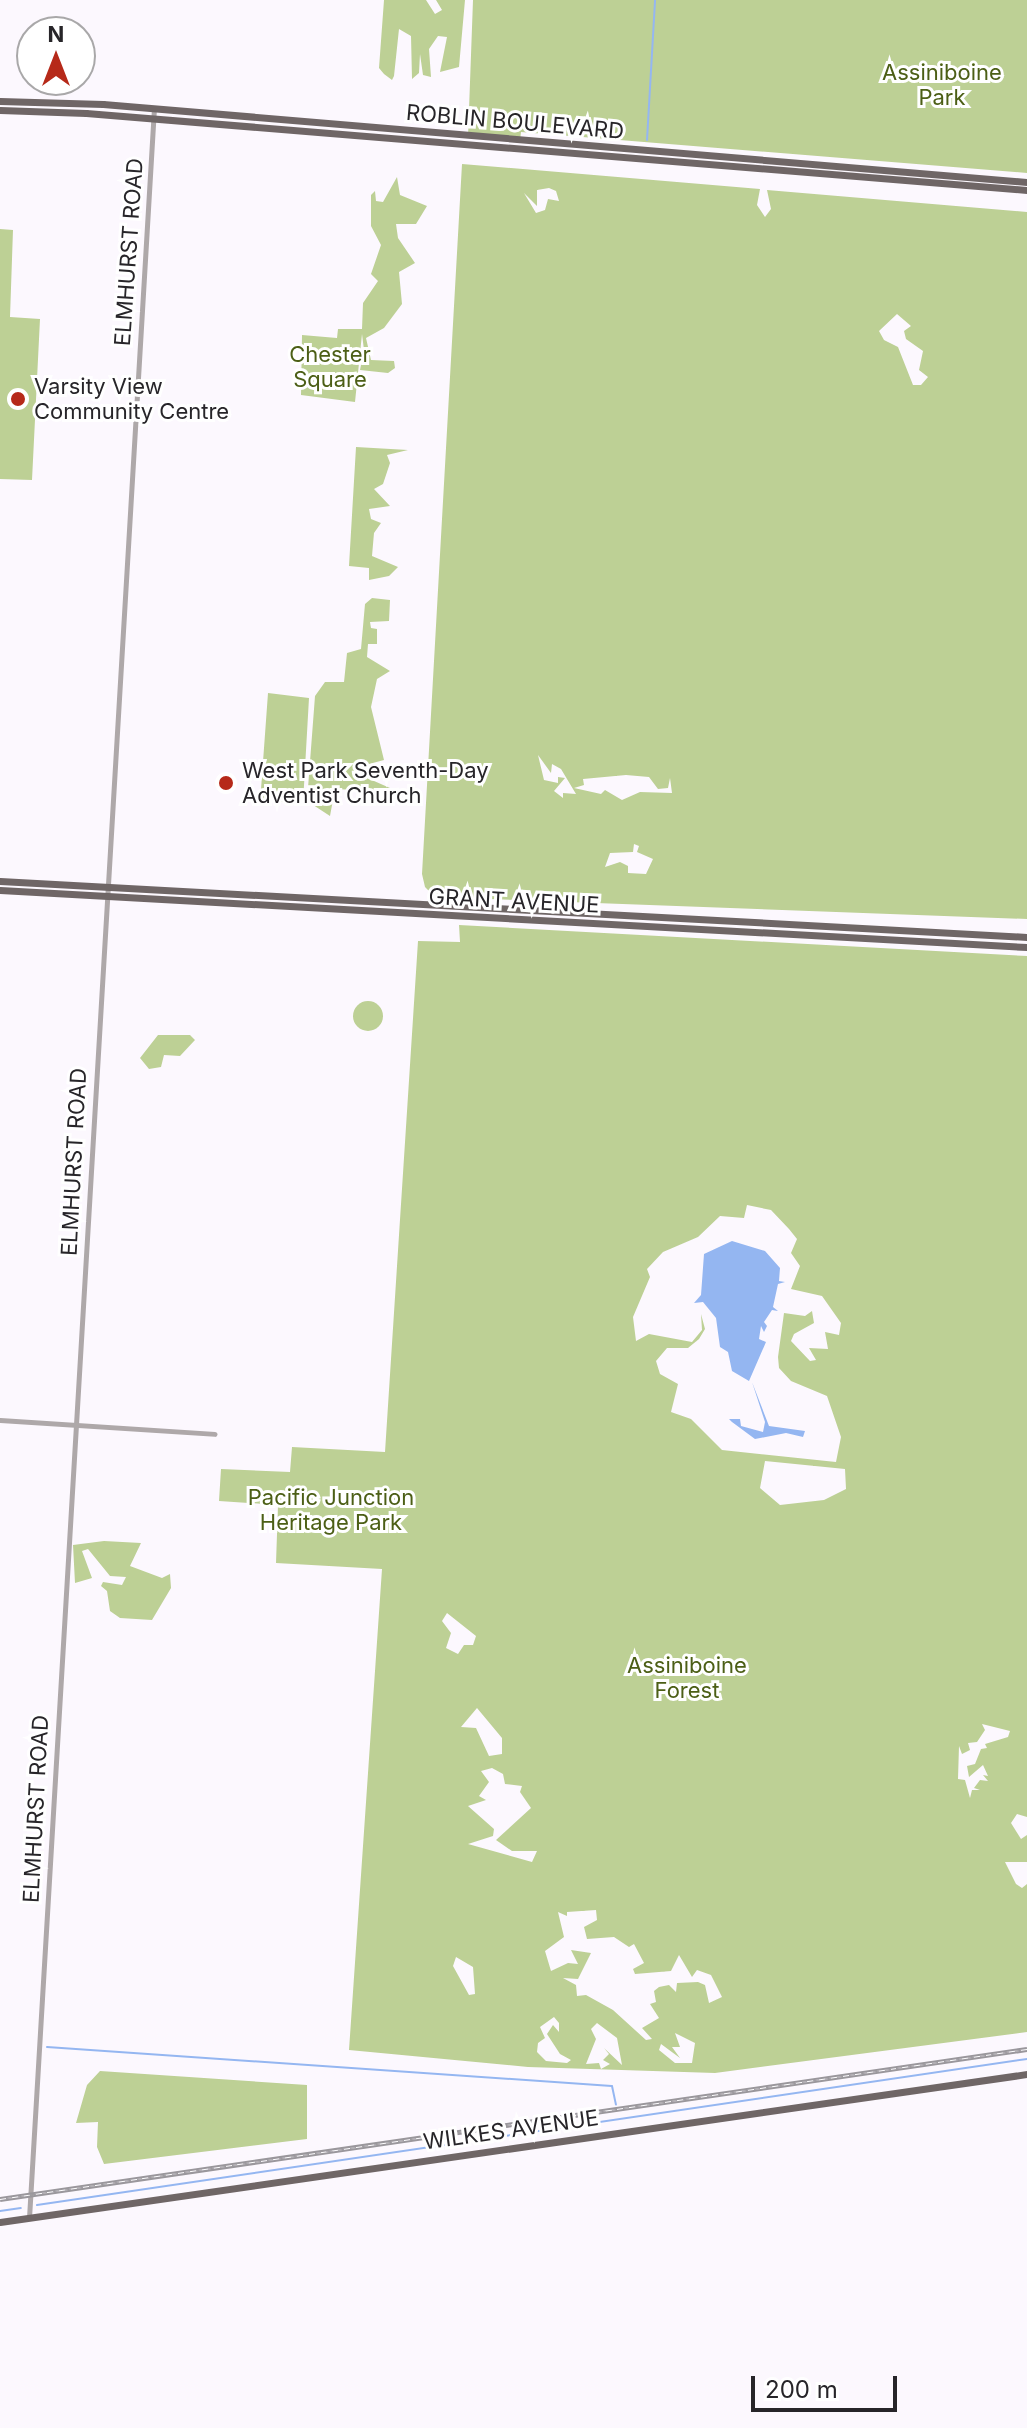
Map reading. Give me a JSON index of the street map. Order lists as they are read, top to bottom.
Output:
{
  "streets": {
    "main road": ["ROBLIN BOULEVARD", "GRANT AVENUE", "WILKES AVENUE"],
    "street": ["ELMHURST ROAD"]
  },
  "crossings": [
    ["ROBLIN BOULEVARD", "ELMHURST ROAD"],
    ["ELMHURST ROAD", "GRANT AVENUE"],
    ["ELMHURST ROAD", "WILKES AVENUE"]
  ],
  "parks": [
    "Assiniboine Park",
    "Chester Square",
    "Pacific Junction Heritage Park",
    "Assiniboine Forest"
  ],
  "places": ["Varsity View Community Centre", "West Park Seventh-Day Adventist Church"],
  "scale_bar": "200 m",
  "north": "top"
}
